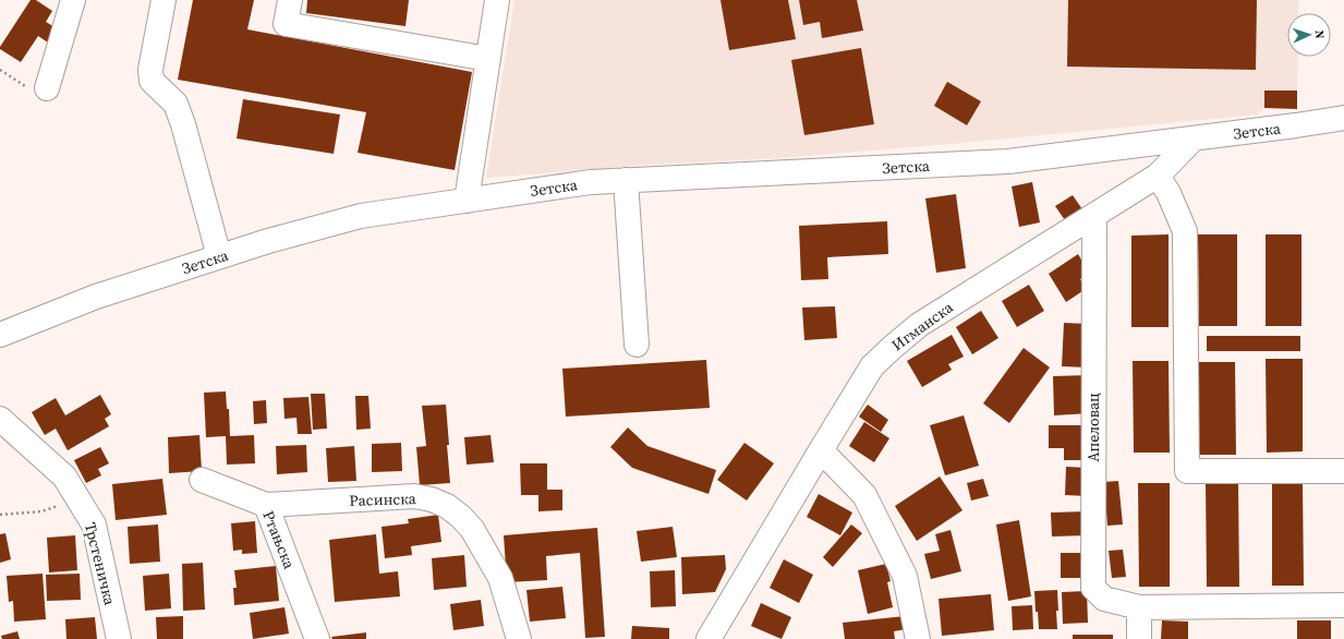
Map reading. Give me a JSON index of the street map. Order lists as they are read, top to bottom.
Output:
{
  "streets": {
    "street": [
      "Зетска",
      "Игманска",
      "Апеловац",
      "Расинска",
      "Ртањска",
      "Трстеничка"
    ]
  },
  "crossings": [
    ["Зетска", "Игманска"],
    ["Игманска", "Апеловац"],
    ["Расинска", "Ртањска"]
  ],
  "north": "right"
}
